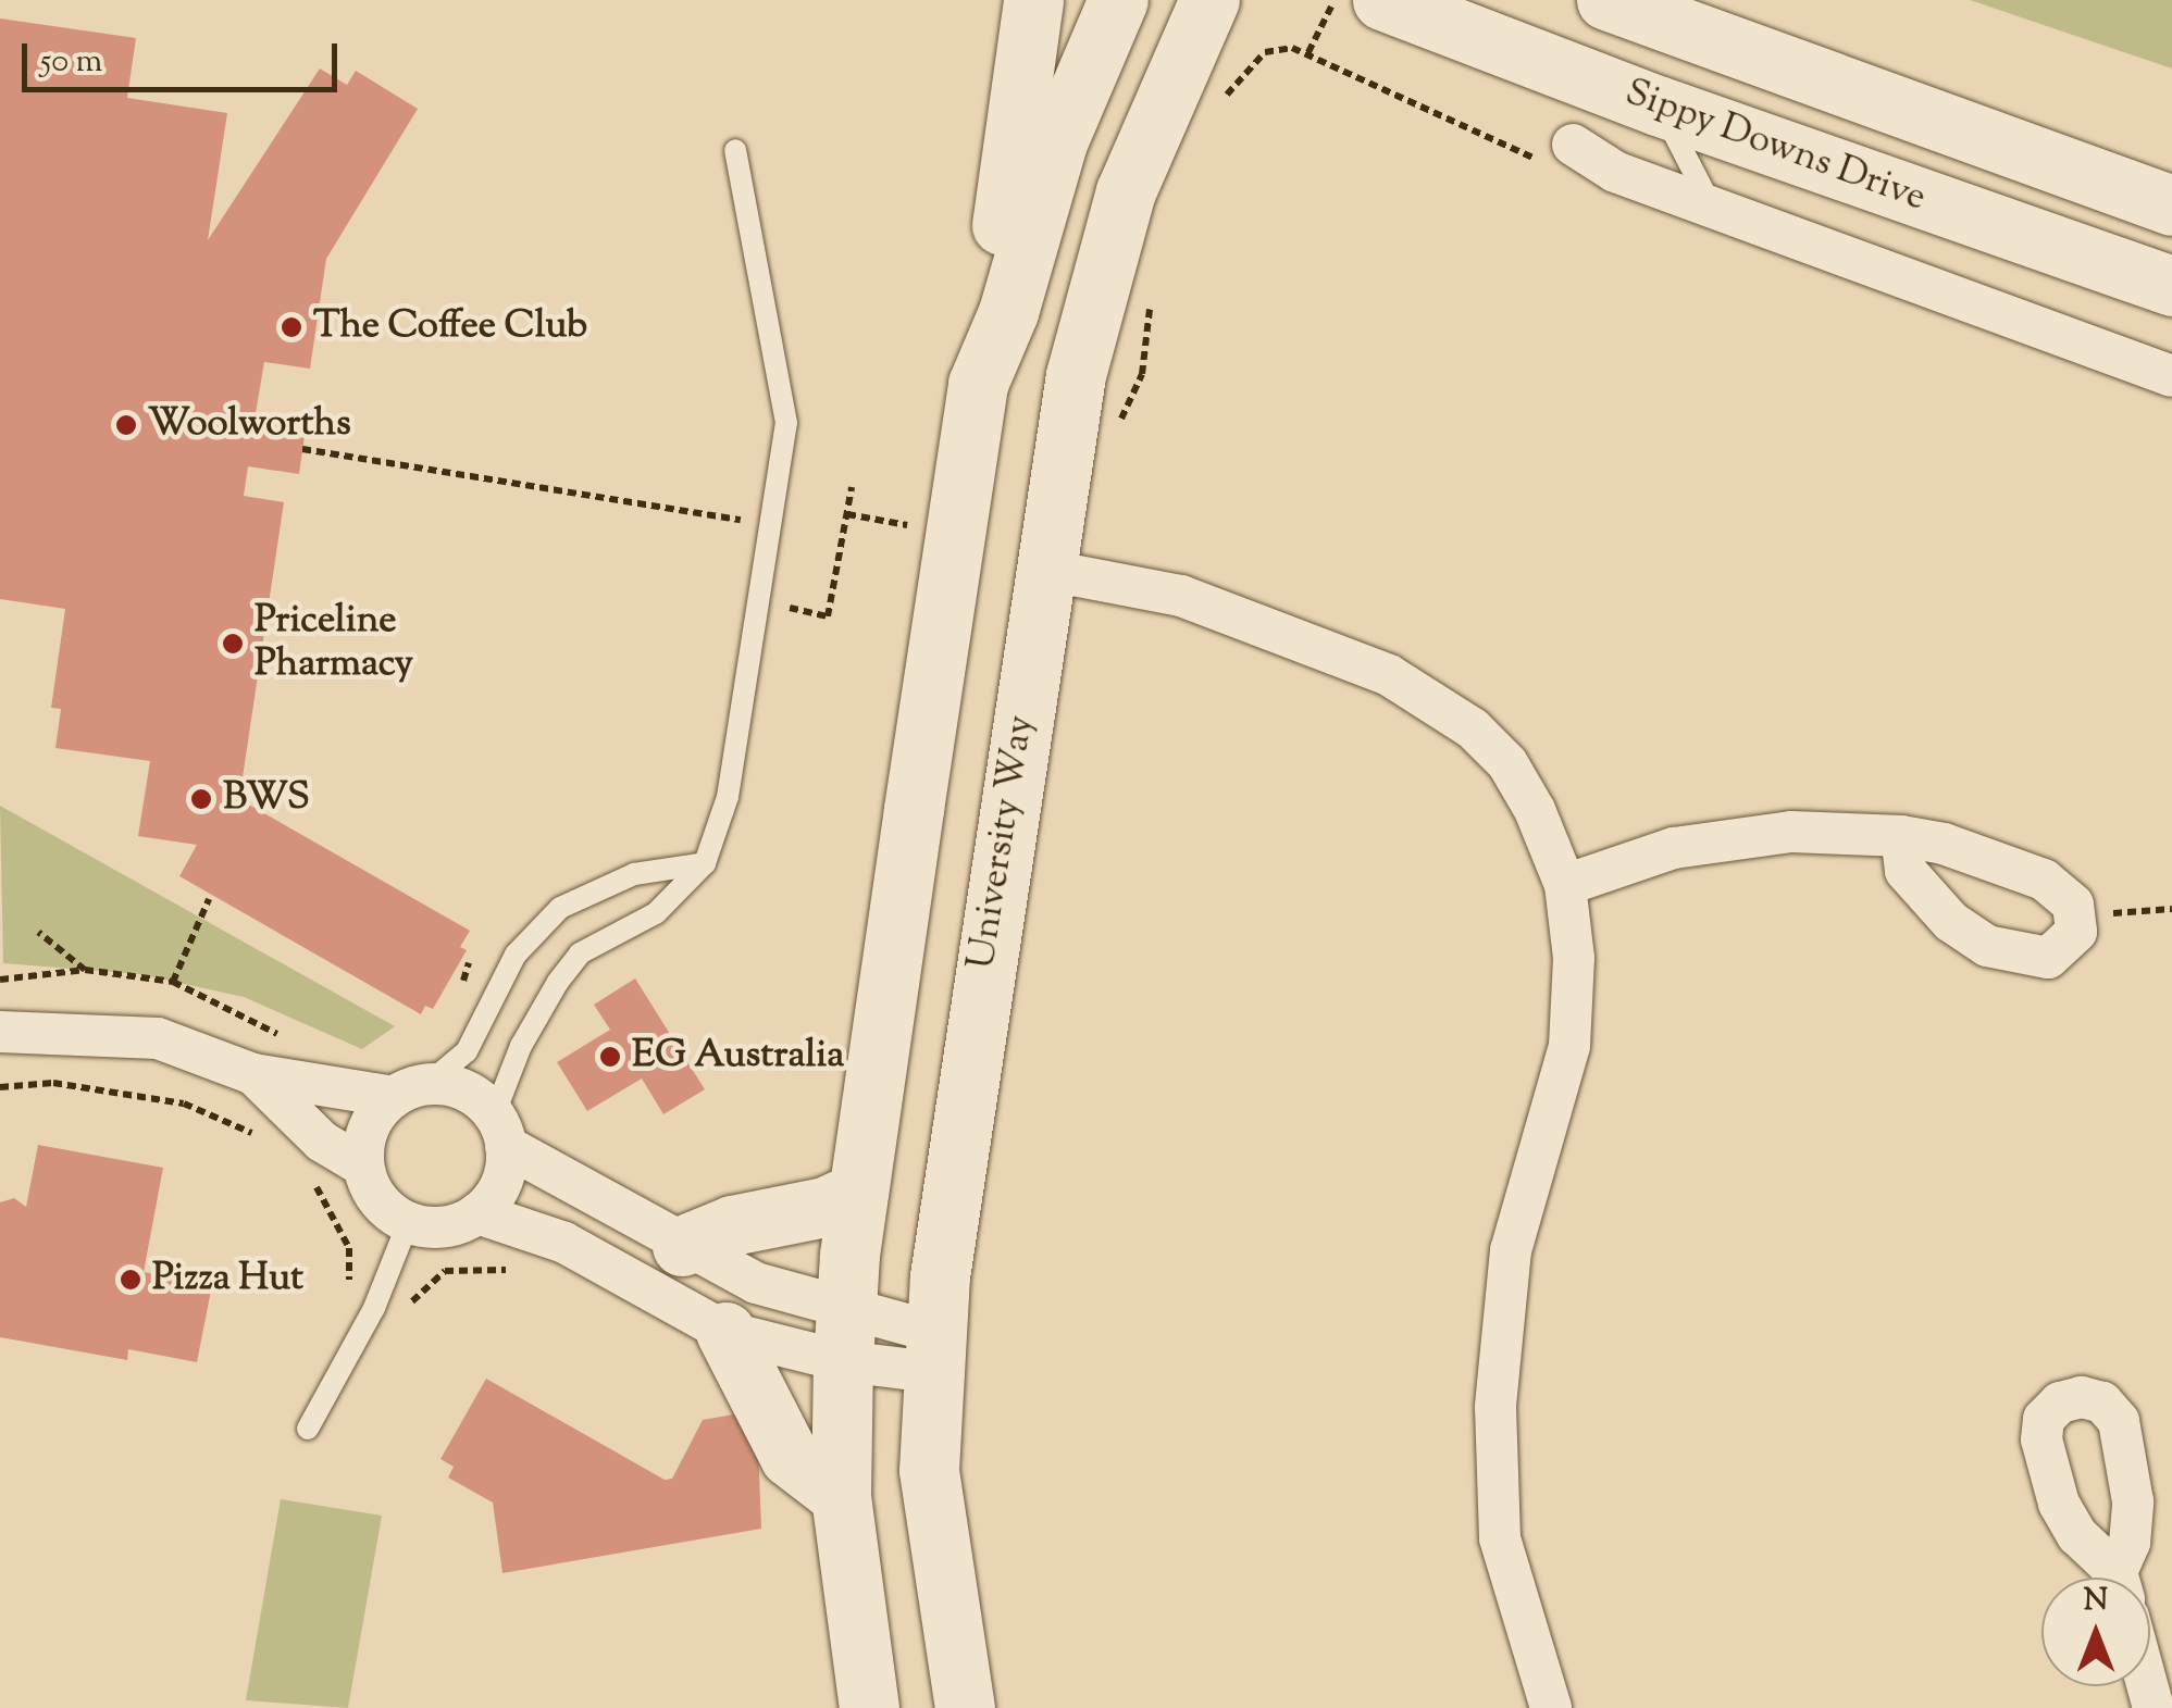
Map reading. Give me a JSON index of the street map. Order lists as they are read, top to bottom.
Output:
{
  "streets": {
    "main road": ["Sippy Downs Drive", "University Way"]
  },
  "places": [
    "The Coffee Club",
    "Woolworths",
    "Priceline Pharmacy",
    "BWS",
    "EG Australia",
    "Pizza Hut"
  ],
  "scale_bar": "50 m",
  "north": "top"
}
